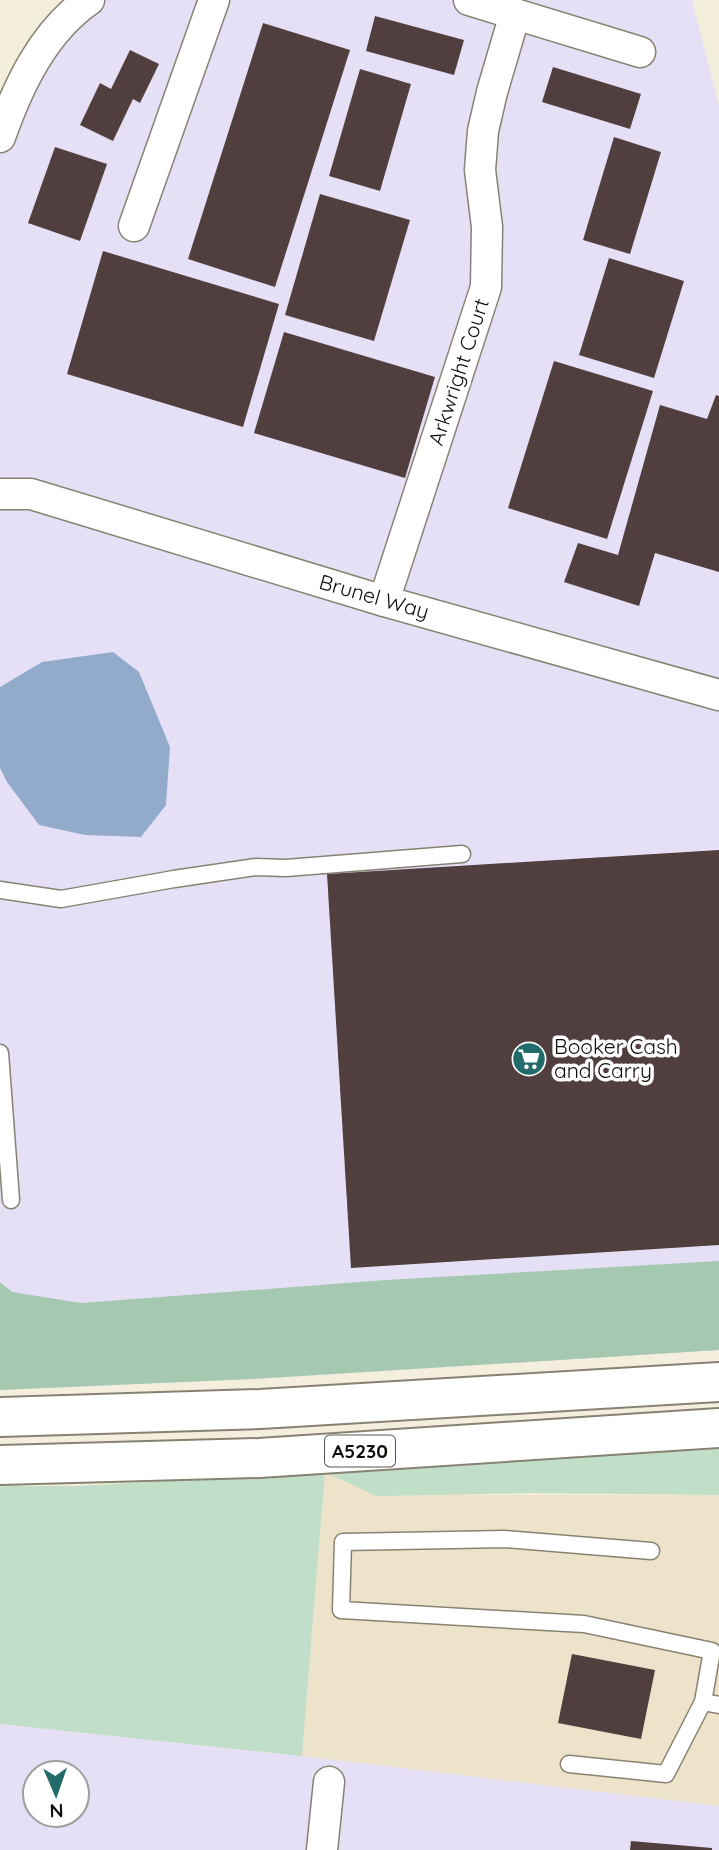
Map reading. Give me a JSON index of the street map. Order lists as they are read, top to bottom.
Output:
{
  "streets": {
    "main road": ["A5230"],
    "street": ["Arkwright Court", "Brunel Way"]
  },
  "crossings": [
    ["Arkwright Court", "Brunel Way"]
  ],
  "places": {
    "supermarket": ["Booker Cash and Carry"]
  },
  "north": "bottom"
}
